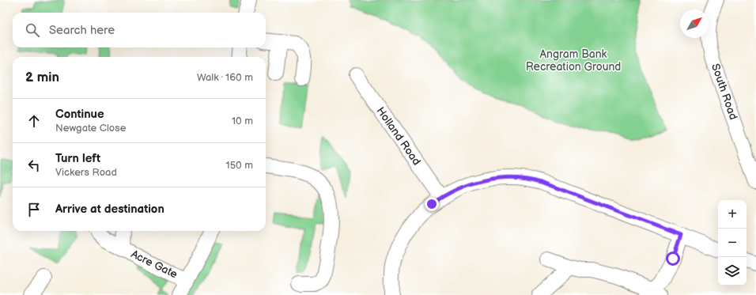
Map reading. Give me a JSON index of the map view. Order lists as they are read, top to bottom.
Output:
{
  "streets": {
    "street": ["South Road", "Holland Road", "Acre Gate"]
  },
  "parks": ["Angram Bank Recreation Ground"],
  "north": "top right",
  "page": {
    "search": "Search here",
    "heading": ["2 min", "Walk · 160 m"],
    "list": [
      ["Continue", "Newgate Close", "10 m"],
      ["Turn left", "Vickers Road", "150 m"],
      "Arrive at destination"
    ],
    "map_buttons": ["+", "−"]
  }
}
